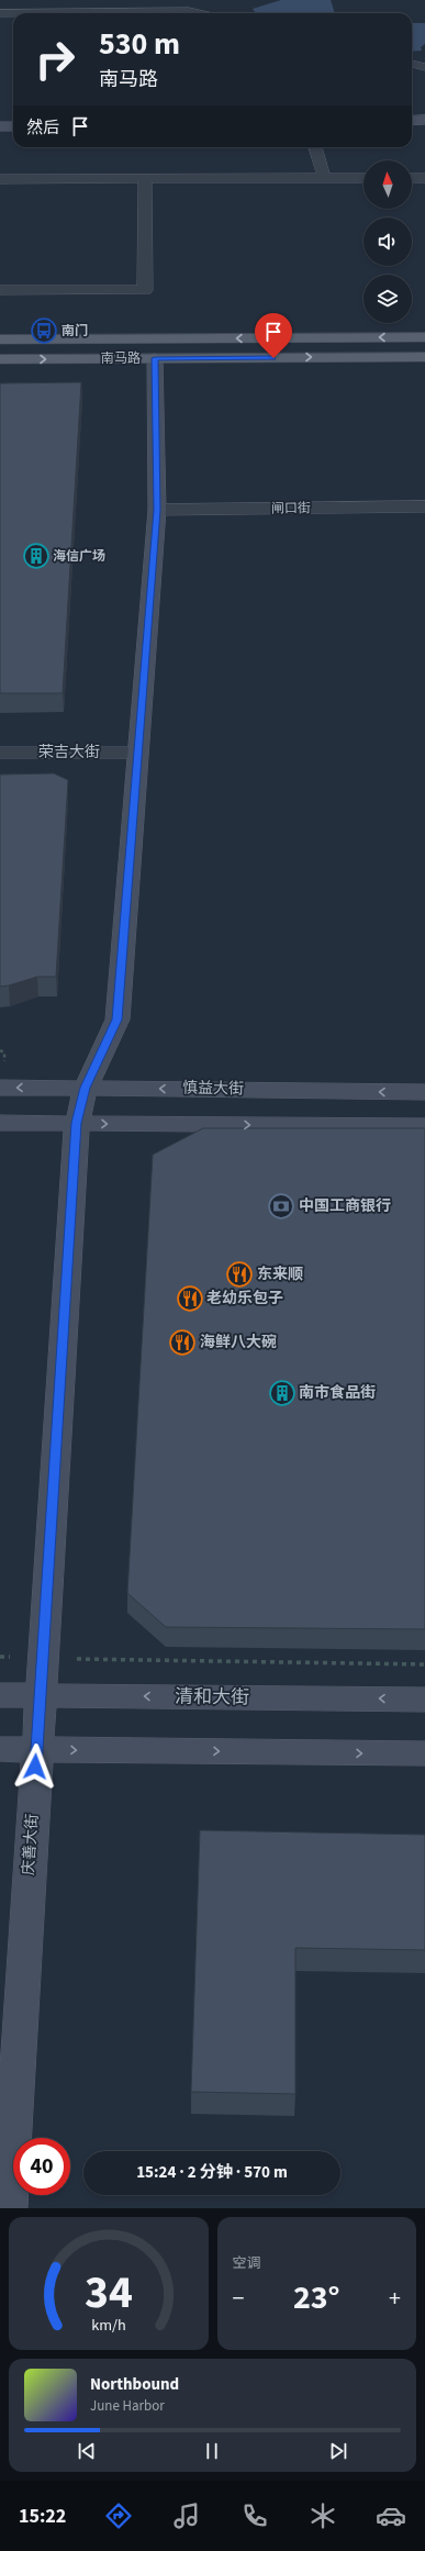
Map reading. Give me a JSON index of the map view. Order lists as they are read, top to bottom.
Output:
{
  "streets": {
    "main road": ["南马路"],
    "street": [
      "闸口街",
      "荣吉大街",
      "慎益大街",
      "清和大街",
      "庆善大街"
    ]
  },
  "crossings": [
    ["南马路", "庆善大街"],
    ["闸口街", "庆善大街"],
    ["荣吉大街", "庆善大街"],
    ["慎益大街", "庆善大街"],
    ["清和大街", "庆善大街"]
  ],
  "places": {
    "bus stop": ["南门"],
    "building": ["海信广场", "南市食品街"],
    "bank": ["中国工商银行"],
    "restaurant": ["东来顺", "老幼乐包子", "海鲜八大碗"]
  },
  "north": "top",
  "page": {
    "turn": ["530 m", "南马路"],
    "then": "然后",
    "limit": "40",
    "trip": "15:24 · 2 分钟 · 570 m",
    "tile": "空调",
    "heat": ["−", "23°", "+"],
    "song": ["Northbound", "June Harbor"],
    "tabs": "15:22",
    "gauge": ["34", "km/h"]
  }
}
